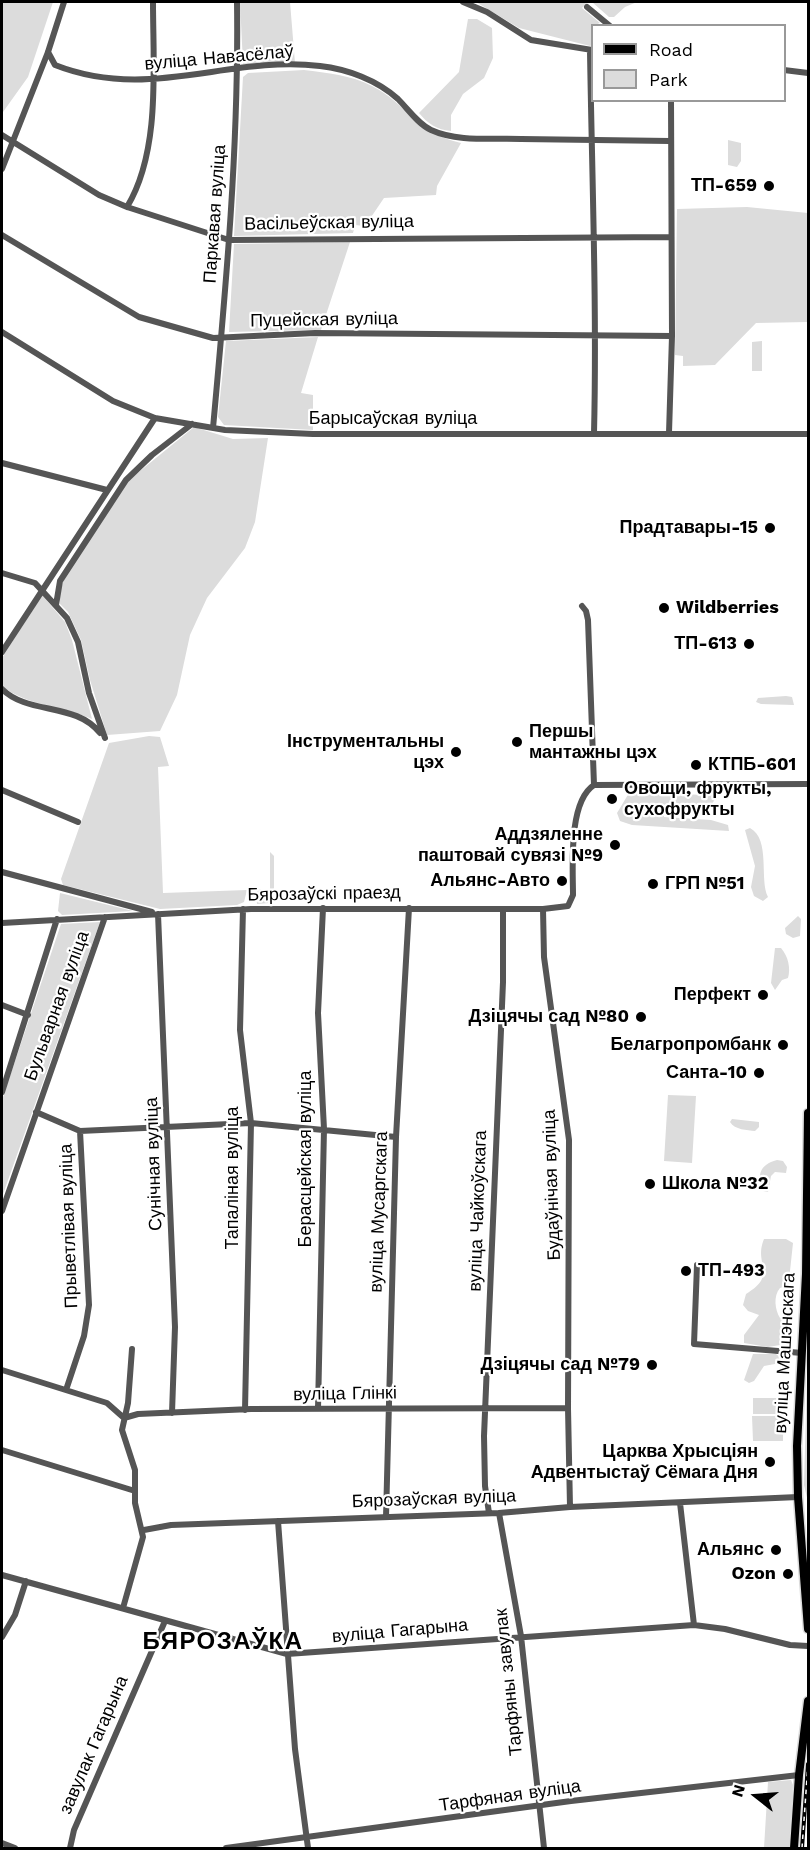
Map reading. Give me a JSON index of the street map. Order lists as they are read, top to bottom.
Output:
{
  "streets": {
    "main road": ["вуліца Машэнскага"],
    "street": [
      "вуліца Навасёлаў",
      "Паркавая вуліца",
      "Васільеўская вуліца",
      "Пуцейская вуліца",
      "Барысаўская вуліца",
      "Бярозаўскі праезд",
      "Бульварная вуліца",
      "Берасцейская вуліца",
      "Сунічная вуліца",
      "Тапаліная вуліца",
      "Будаўнічая вуліца",
      "вуліца Чайкоўскага",
      "вуліца Мусаргскага",
      "Прыветлівая вуліца",
      "вуліца Глінкі",
      "Бярозаўская вуліца",
      "вуліца Гагарына",
      "Тарфяны завулак",
      "завулак Гагарына",
      "Тарфяная вуліца"
    ]
  },
  "crossings": [
    ["вуліца Навасёлаў", "Паркавая вуліца"],
    ["Паркавая вуліца", "Васільеўская вуліца"],
    ["Паркавая вуліца", "Пуцейская вуліца"],
    ["Паркавая вуліца", "Барысаўская вуліца"],
    ["Бярозаўскі праезд", "Бульварная вуліца"],
    ["Бярозаўскі праезд", "Берасцейская вуліца"],
    ["Бярозаўскі праезд", "Сунічная вуліца"],
    ["Бярозаўскі праезд", "Тапаліная вуліца"],
    ["Бярозаўскі праезд", "Будаўнічая вуліца"],
    ["Бярозаўскі праезд", "вуліца Чайкоўскага"],
    ["Бярозаўскі праезд", "вуліца Мусаргскага"],
    ["Бульварная вуліца", "Прыветлівая вуліца"],
    ["Берасцейская вуліца", "Прыветлівая вуліца"],
    ["Берасцейская вуліца", "вуліца Глінкі"],
    ["Сунічная вуліца", "Прыветлівая вуліца"],
    ["Сунічная вуліца", "вуліца Глінкі"],
    ["Тапаліная вуліца", "Прыветлівая вуліца"],
    ["Тапаліная вуліца", "вуліца Глінкі"],
    ["Будаўнічая вуліца", "вуліца Глінкі"],
    ["Будаўнічая вуліца", "Бярозаўская вуліца"],
    ["вуліца Чайкоўскага", "вуліца Глінкі"],
    ["вуліца Чайкоўскага", "Бярозаўская вуліца"],
    ["вуліца Мусаргскага", "Прыветлівая вуліца"],
    ["вуліца Мусаргскага", "вуліца Глінкі"],
    ["вуліца Мусаргскага", "Бярозаўская вуліца"],
    ["вуліца Машэнскага", "Бярозаўская вуліца"],
    ["Бярозаўская вуліца", "Тарфяны завулак"],
    ["вуліца Гагарына", "Тарфяны завулак"],
    ["вуліца Гагарына", "завулак Гагарына"],
    ["Тарфяны завулак", "Тарфяная вуліца"]
  ],
  "districts": ["БЯРОЗАЎКА"],
  "places": [
    "ТП-659",
    "Прадтавары-15",
    "Wildberries",
    "ТП-613",
    "Першы мантажны цэх",
    "Інструментальны цэх",
    "КТПБ-601",
    "Овощи, фрукты, сухофрукты",
    "Аддзяленне паштовай сувязі №9",
    "Альянс-Авто",
    "ГРП №51",
    "Перфект",
    "Дзіцячы сад №80",
    "Белагропромбанк",
    "Санта-10",
    "Школа №32",
    "ТП-493",
    "Дзіцячы сад №79",
    "Царква Хрысціян Адвентыстаў Сёмага Дня",
    "Альянс",
    "Ozon"
  ],
  "legend": ["Road", "Park"],
  "north": "left"
}
